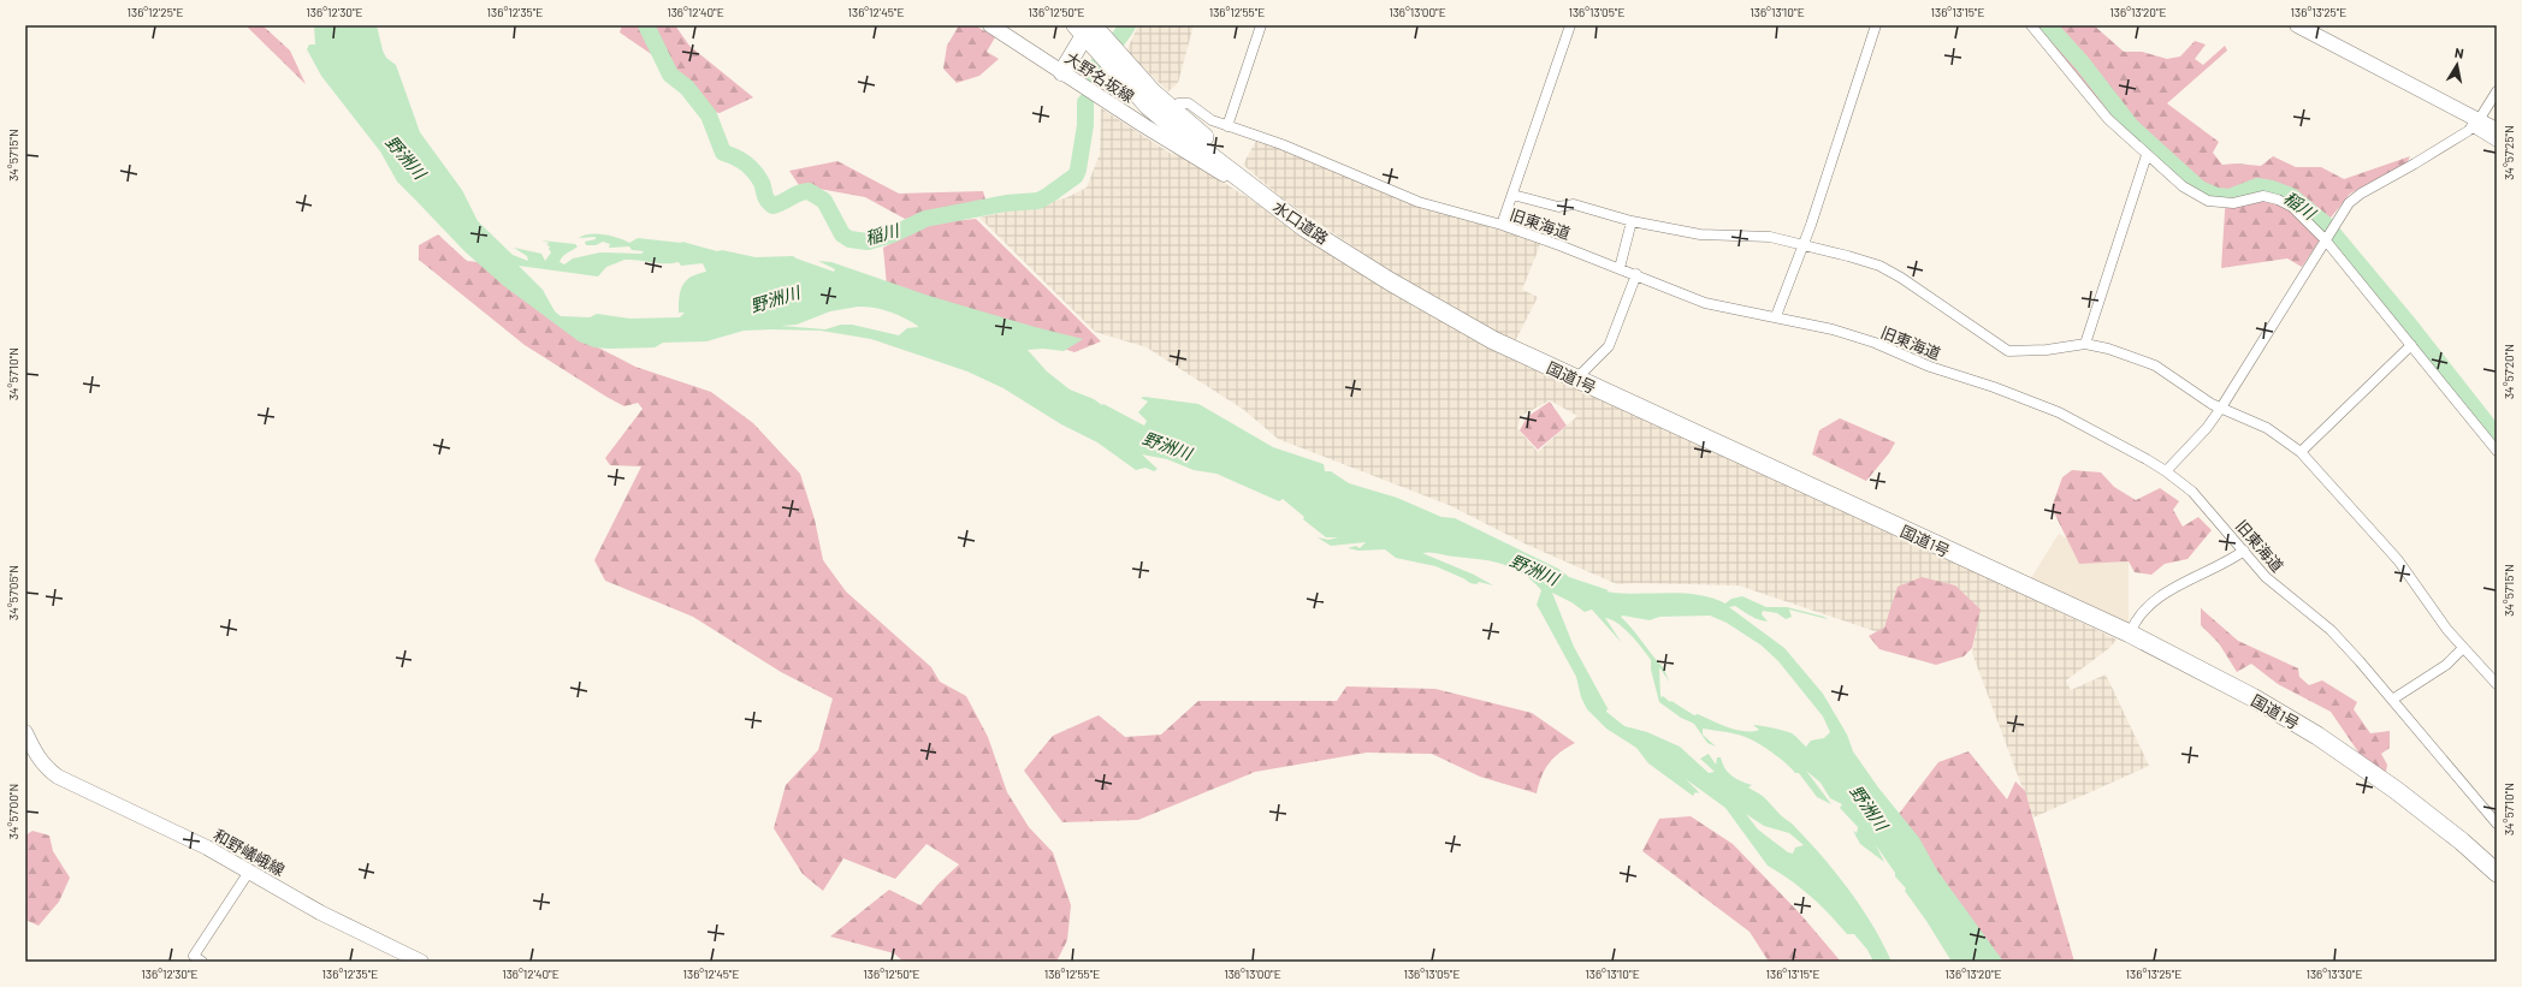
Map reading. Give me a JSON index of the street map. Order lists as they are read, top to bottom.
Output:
{
  "streets": {
    "highway": ["水口道路", "国道1号"],
    "main road": ["大野名坂線", "和野嶬峨線"],
    "street": ["旧東海道"]
  },
  "crossings": [
    ["大野名坂線", "水口道路"],
    ["水口道路", "旧東海道"],
    ["水口道路", "国道1号"]
  ],
  "water": ["野洲川", "稲川"],
  "north": "top",
  "coordinates": [
    "136°12'25\"E",
    "136°12'30\"E",
    "136°12'35\"E",
    "136°12'40\"E",
    "136°12'45\"E",
    "136°12'50\"E",
    "136°12'55\"E",
    "136°13'00\"E",
    "136°13'05\"E",
    "136°13'10\"E",
    "136°13'15\"E",
    "136°13'20\"E",
    "136°13'25\"E",
    "34°57'25\"N",
    "34°57'15\"N",
    "34°57'20\"N",
    "34°57'10\"N",
    "34°57'05\"N",
    "34°57'00\"N",
    "136°13'30\"E"
  ]
}
